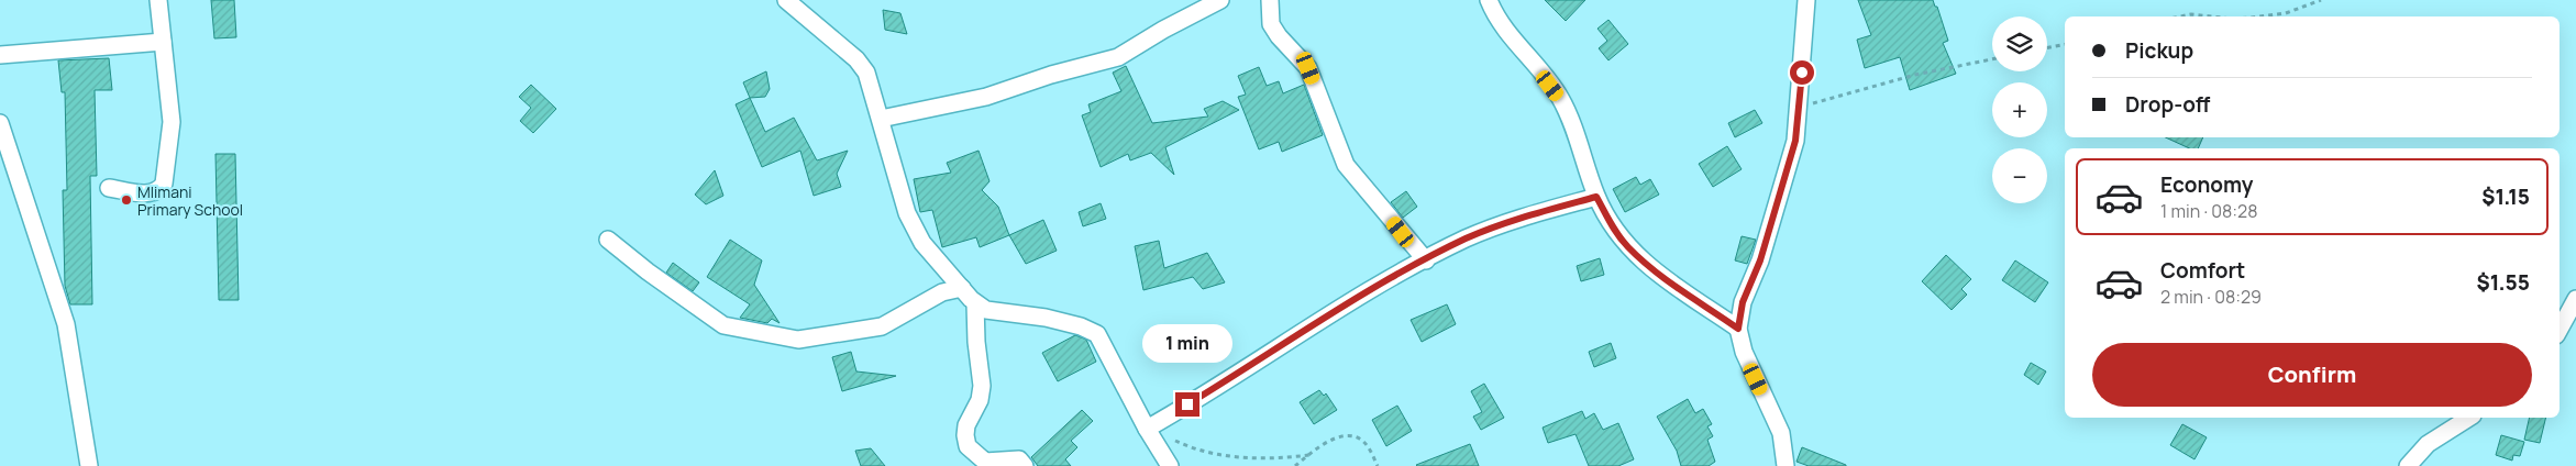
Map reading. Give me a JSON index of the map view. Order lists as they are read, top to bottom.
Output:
{
  "places": ["Mlimani Primary School"],
  "page": {
    "map_buttons": ["+", "−"],
    "banner": ["Pickup", "Drop-off"],
    "list": [
      {
        "name": "Economy",
        "note": "1 min · 08:28",
        "value": "$1.15"
      },
      {
        "name": "Comfort",
        "note": "2 min · 08:29",
        "value": "$1.55"
      }
    ],
    "bubble": "1 min",
    "buttons": "Confirm"
  }
}
